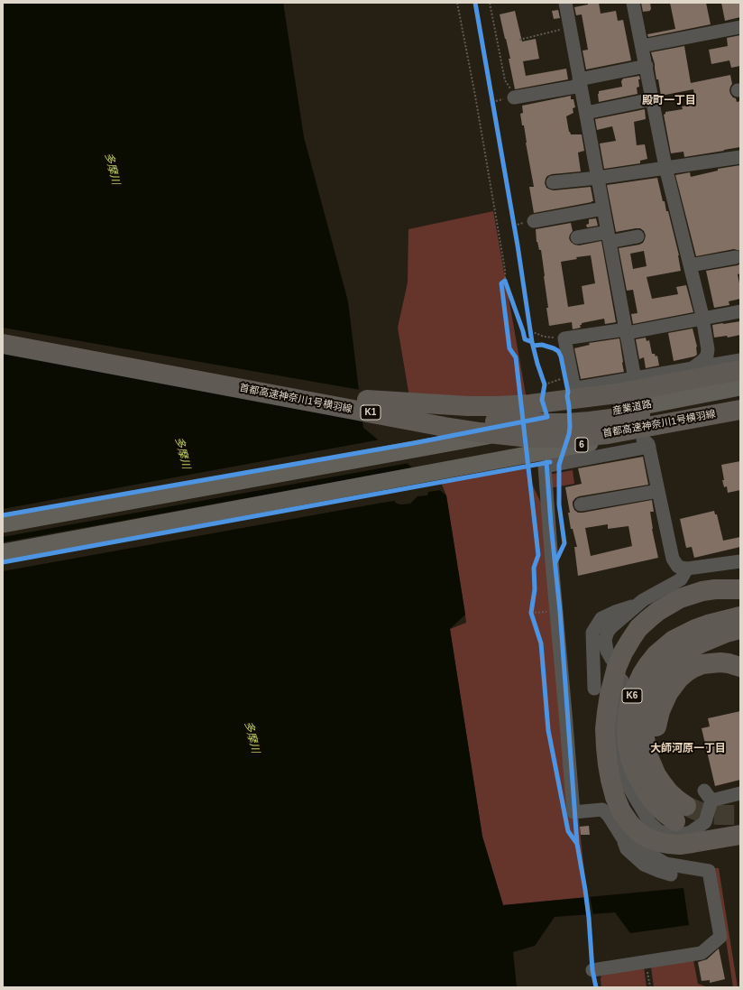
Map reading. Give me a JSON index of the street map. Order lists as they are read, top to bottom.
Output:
{
  "streets": {
    "highway": ["首都高速神奈川1号横羽線", "K1", "K6"],
    "main road": ["産業道路", "6"]
  },
  "crossings": [
    ["首都高速神奈川1号横羽線", "産業道路"]
  ],
  "districts": ["殿町一丁目", "大師河原一丁目"],
  "water": ["多摩川"]
}
